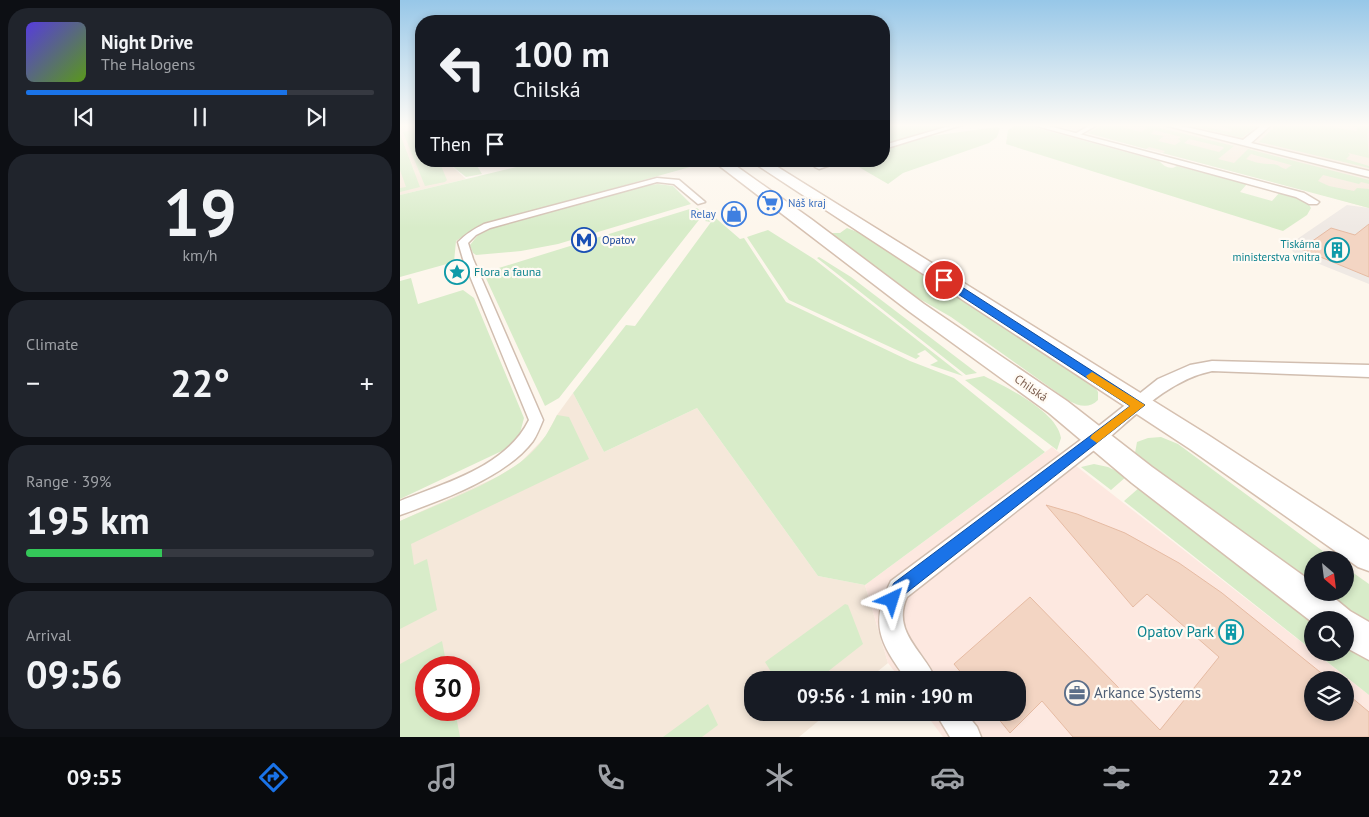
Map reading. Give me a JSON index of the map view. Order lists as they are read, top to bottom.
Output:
{
  "streets": {
    "main road": ["Chilská"]
  },
  "places": {
    "supermarket": ["Náš kraj"],
    "shop": ["Relay"],
    "metro station": ["Opatov"],
    "building": ["Tiskárna ministerstva vnitra", "Opatov Park"],
    "place": ["Flora a fauna"],
    "office": ["Arkance Systems"]
  },
  "north": "bottom right",
  "page": {
    "turn": ["100 m", "Chilská"],
    "song": ["Night Drive", "The Halogens"],
    "then": "Then",
    "tile": [
      ["19", "km/h"],
      "Climate",
      ["Range · 39%", "195 km"],
      ["Arrival", "09:56"]
    ],
    "heat": ["−", "22°", "+"],
    "limit": "30",
    "trip": "09:56 · 1 min · 190 m",
    "tabs": ["09:55", "22°"]
  }
}
